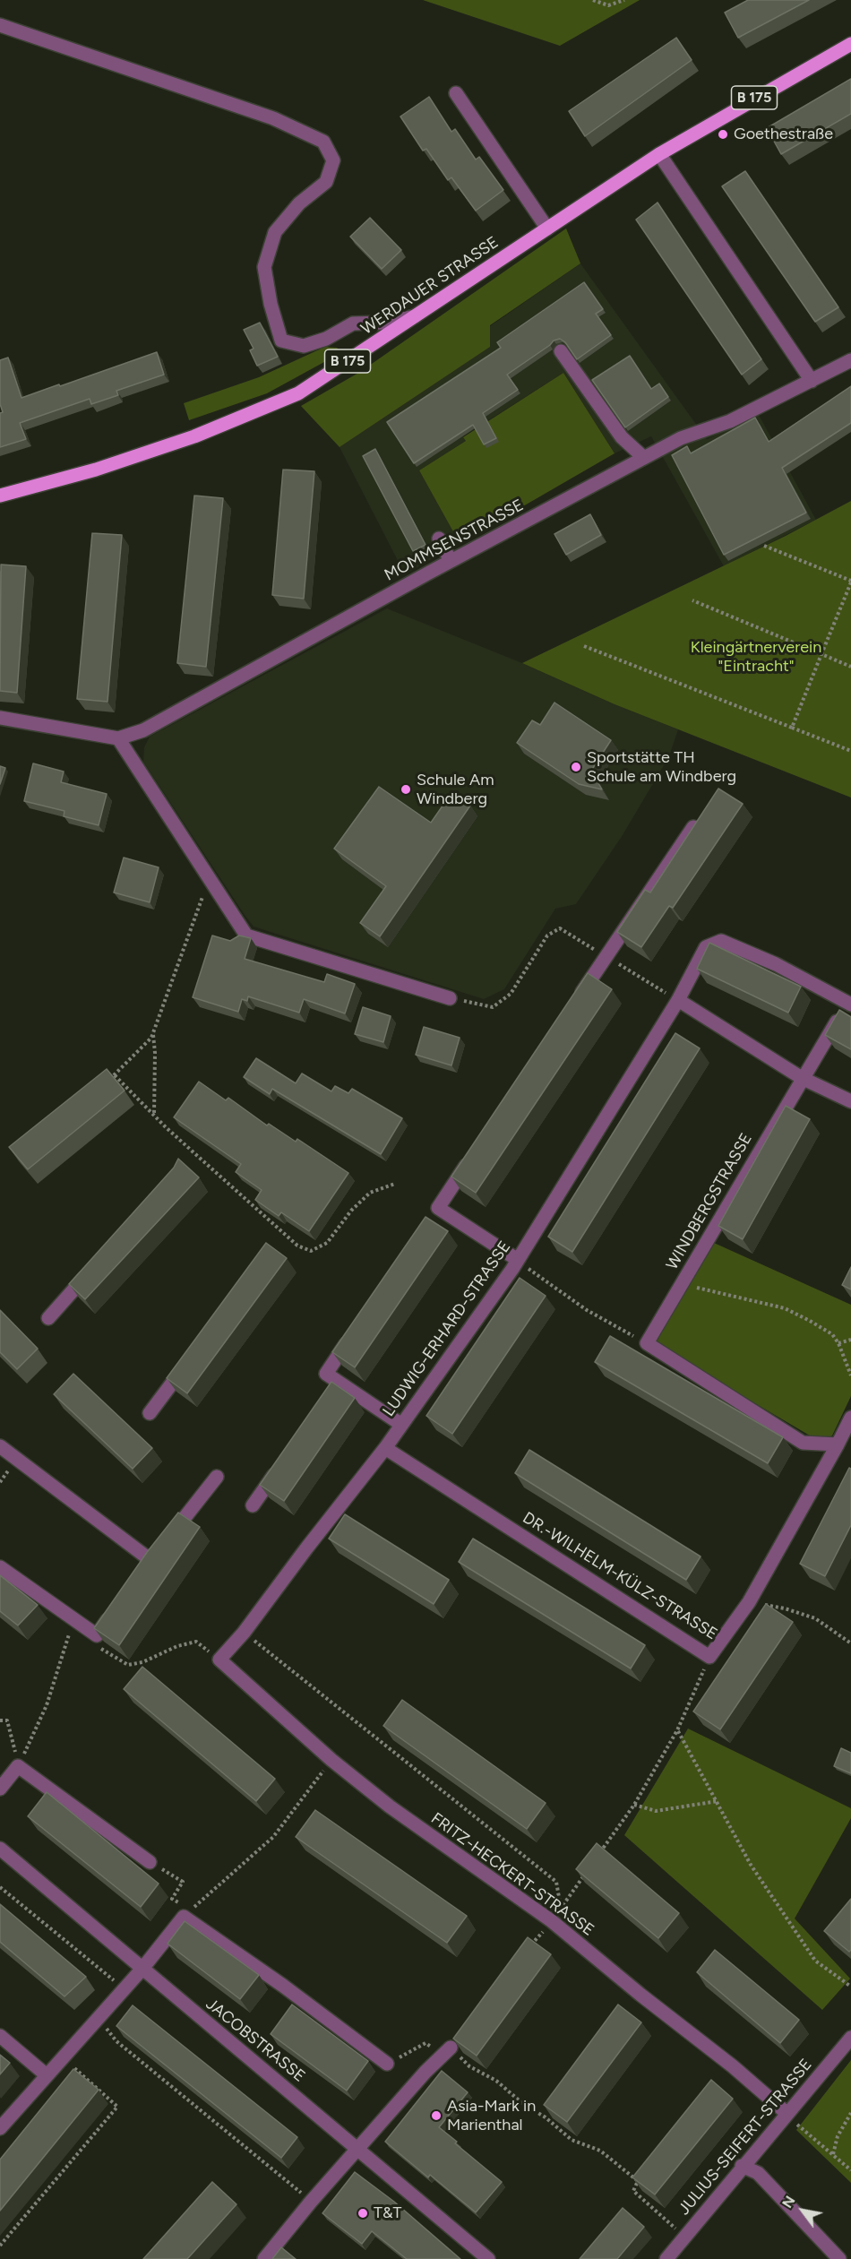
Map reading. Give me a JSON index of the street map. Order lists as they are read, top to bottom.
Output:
{
  "streets": {
    "main road": ["B 175", "WERDAUER STRASSE"],
    "street": [
      "MOMMSENSTRASSE",
      "WINDBERGSTRASSE",
      "LUDWIG-ERHARD-STRASSE",
      "DR.-WILHELM-KÜLZ-STRASSE",
      "FRITZ-HECKERT-STRASSE",
      "JACOBSTRASSE",
      "JULIUS-SEIFERT-STRASSE"
    ]
  },
  "crossings": [
    ["WINDBERGSTRASSE", "LUDWIG-ERHARD-STRASSE"],
    ["LUDWIG-ERHARD-STRASSE", "DR.-WILHELM-KÜLZ-STRASSE"],
    ["LUDWIG-ERHARD-STRASSE", "FRITZ-HECKERT-STRASSE"],
    ["FRITZ-HECKERT-STRASSE", "JULIUS-SEIFERT-STRASSE"]
  ],
  "parks": ["Kleingärtnerverein \"Eintracht\""],
  "places": [
    "Goethestraße",
    "Sportstätte TH Schule am Windberg",
    "Schule Am Windberg",
    "Asia-Mark in Marienthal",
    "T&T"
  ],
  "north": "top left"
}
